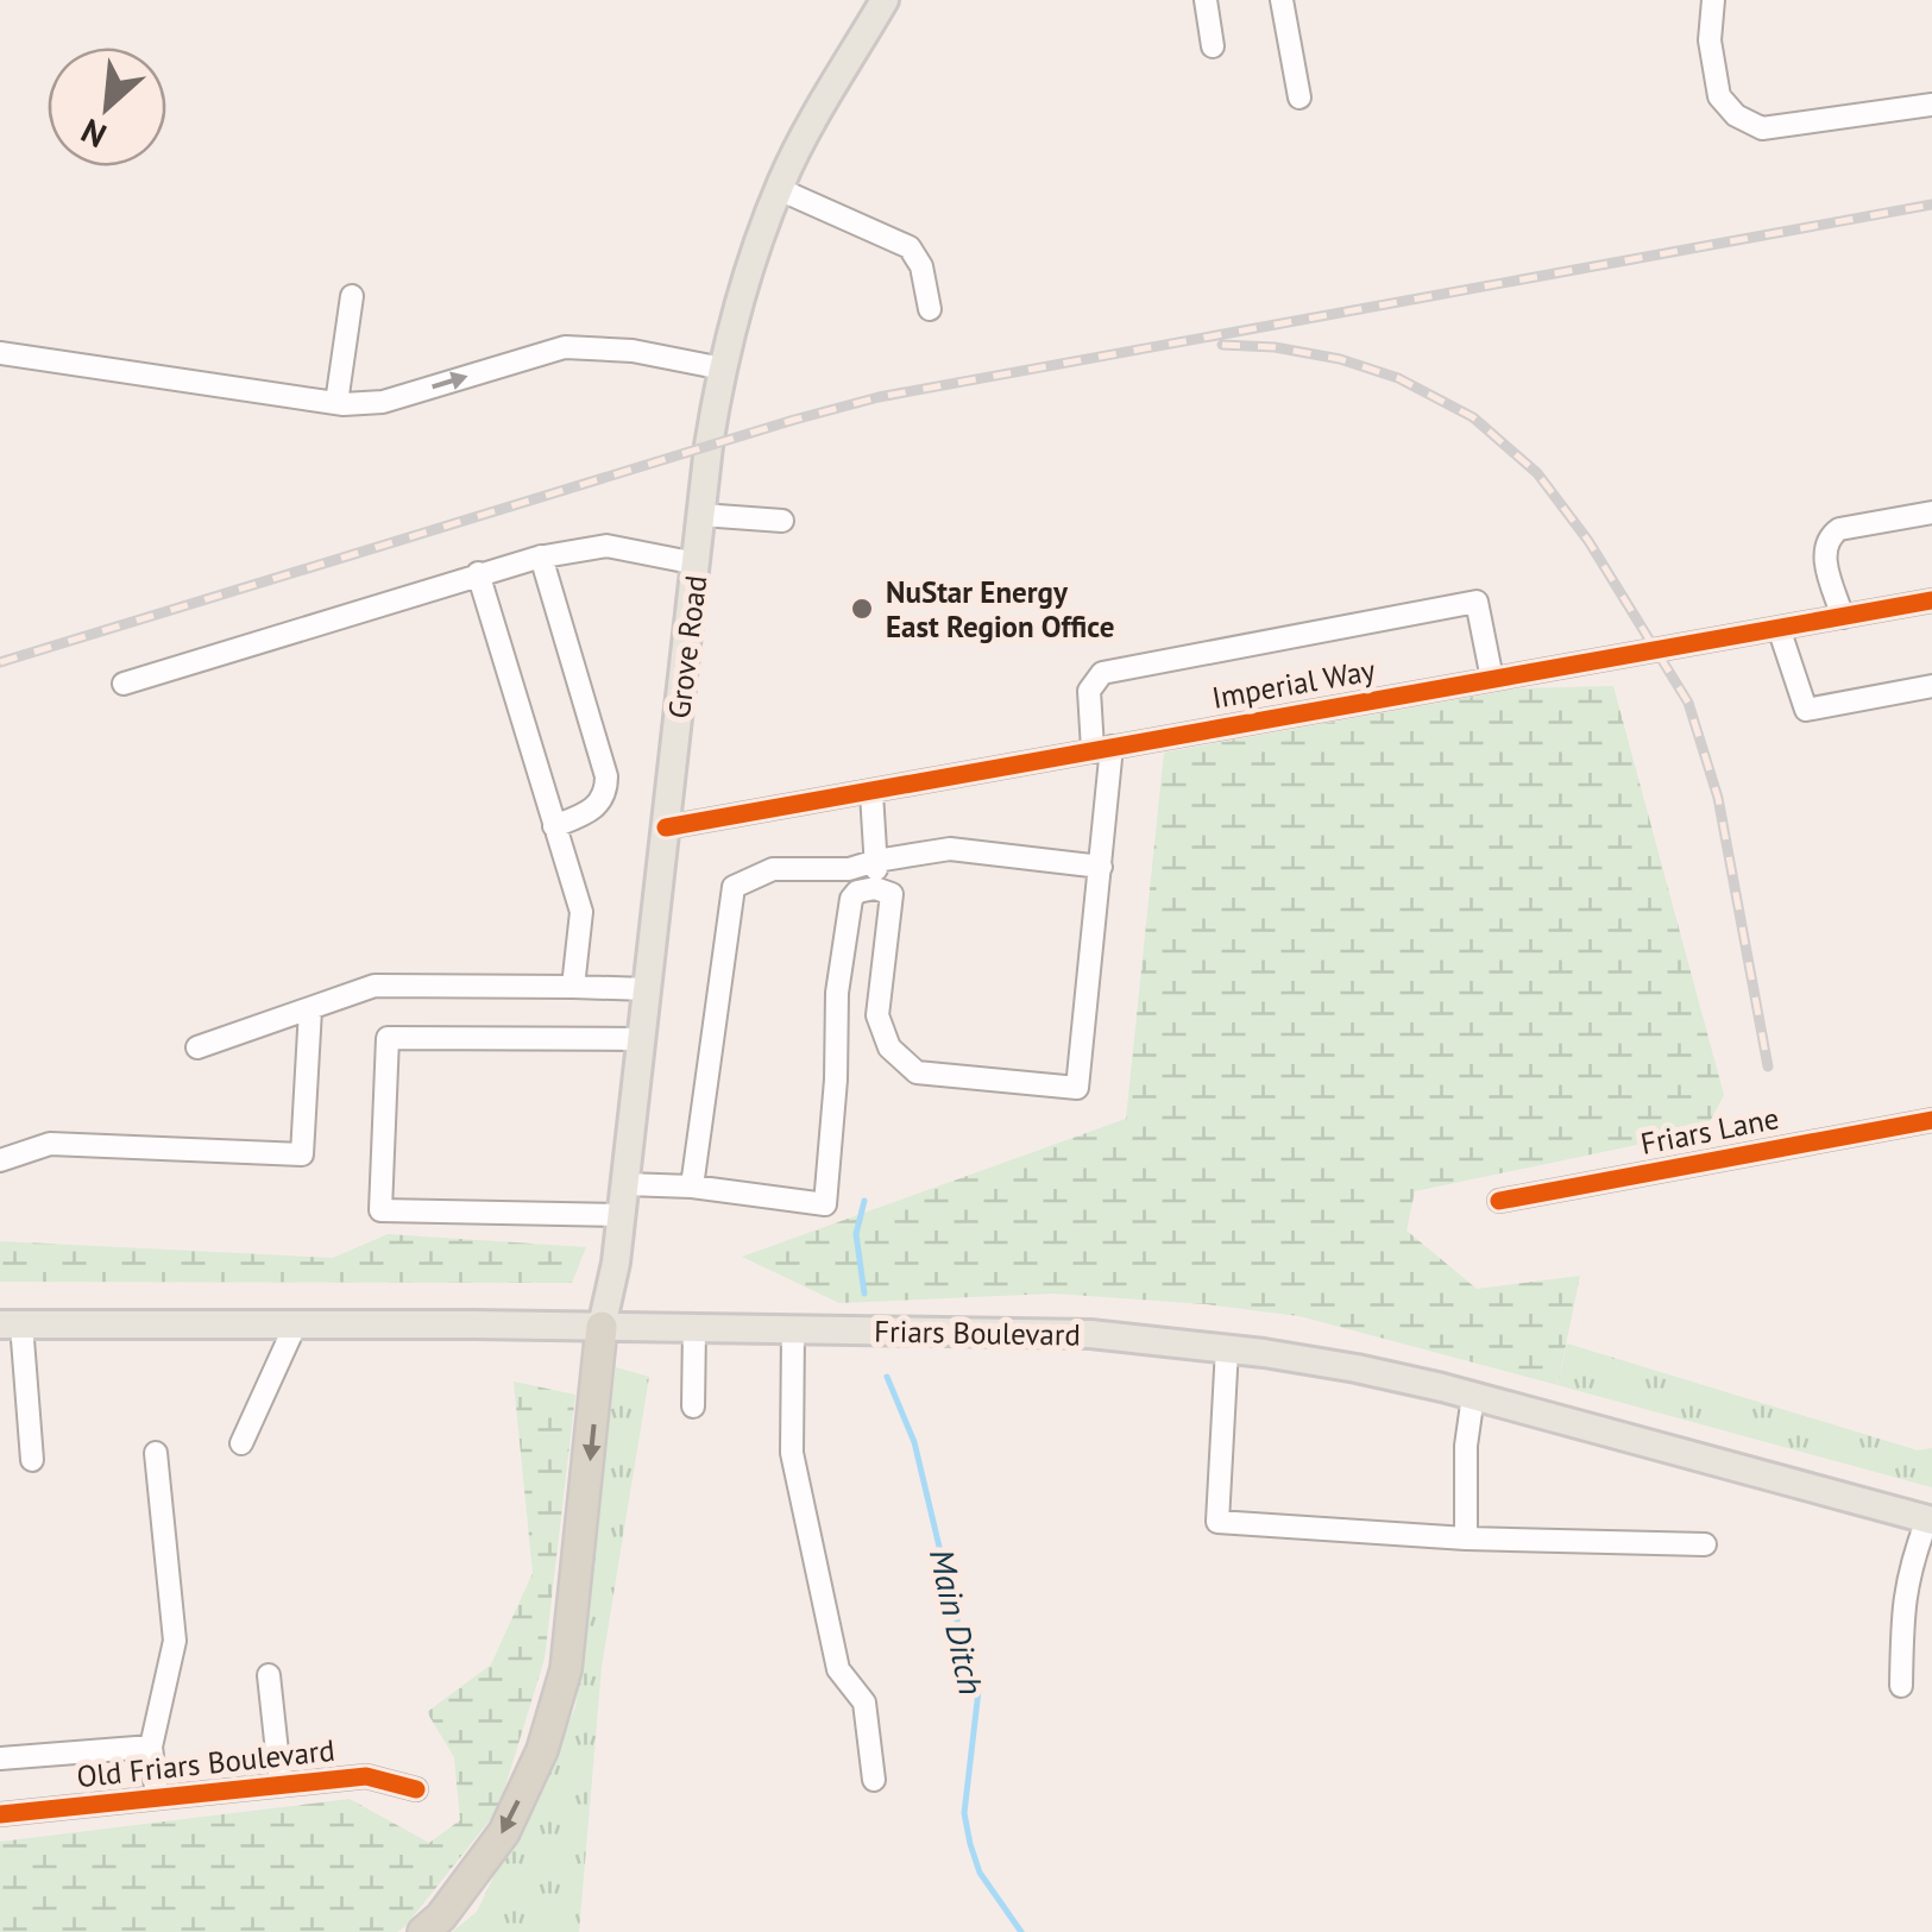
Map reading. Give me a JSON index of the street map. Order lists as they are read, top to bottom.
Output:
{
  "streets": {
    "main road": ["Grove Road", "Friars Boulevard"],
    "street": ["Imperial Way", "Friars Lane", "Old Friars Boulevard"]
  },
  "crossings": [
    ["Grove Road", "Imperial Way"],
    ["Grove Road", "Friars Boulevard"]
  ],
  "water": ["Main Ditch"],
  "places": ["NuStar Energy East Region Office"],
  "north": "bottom left"
}
